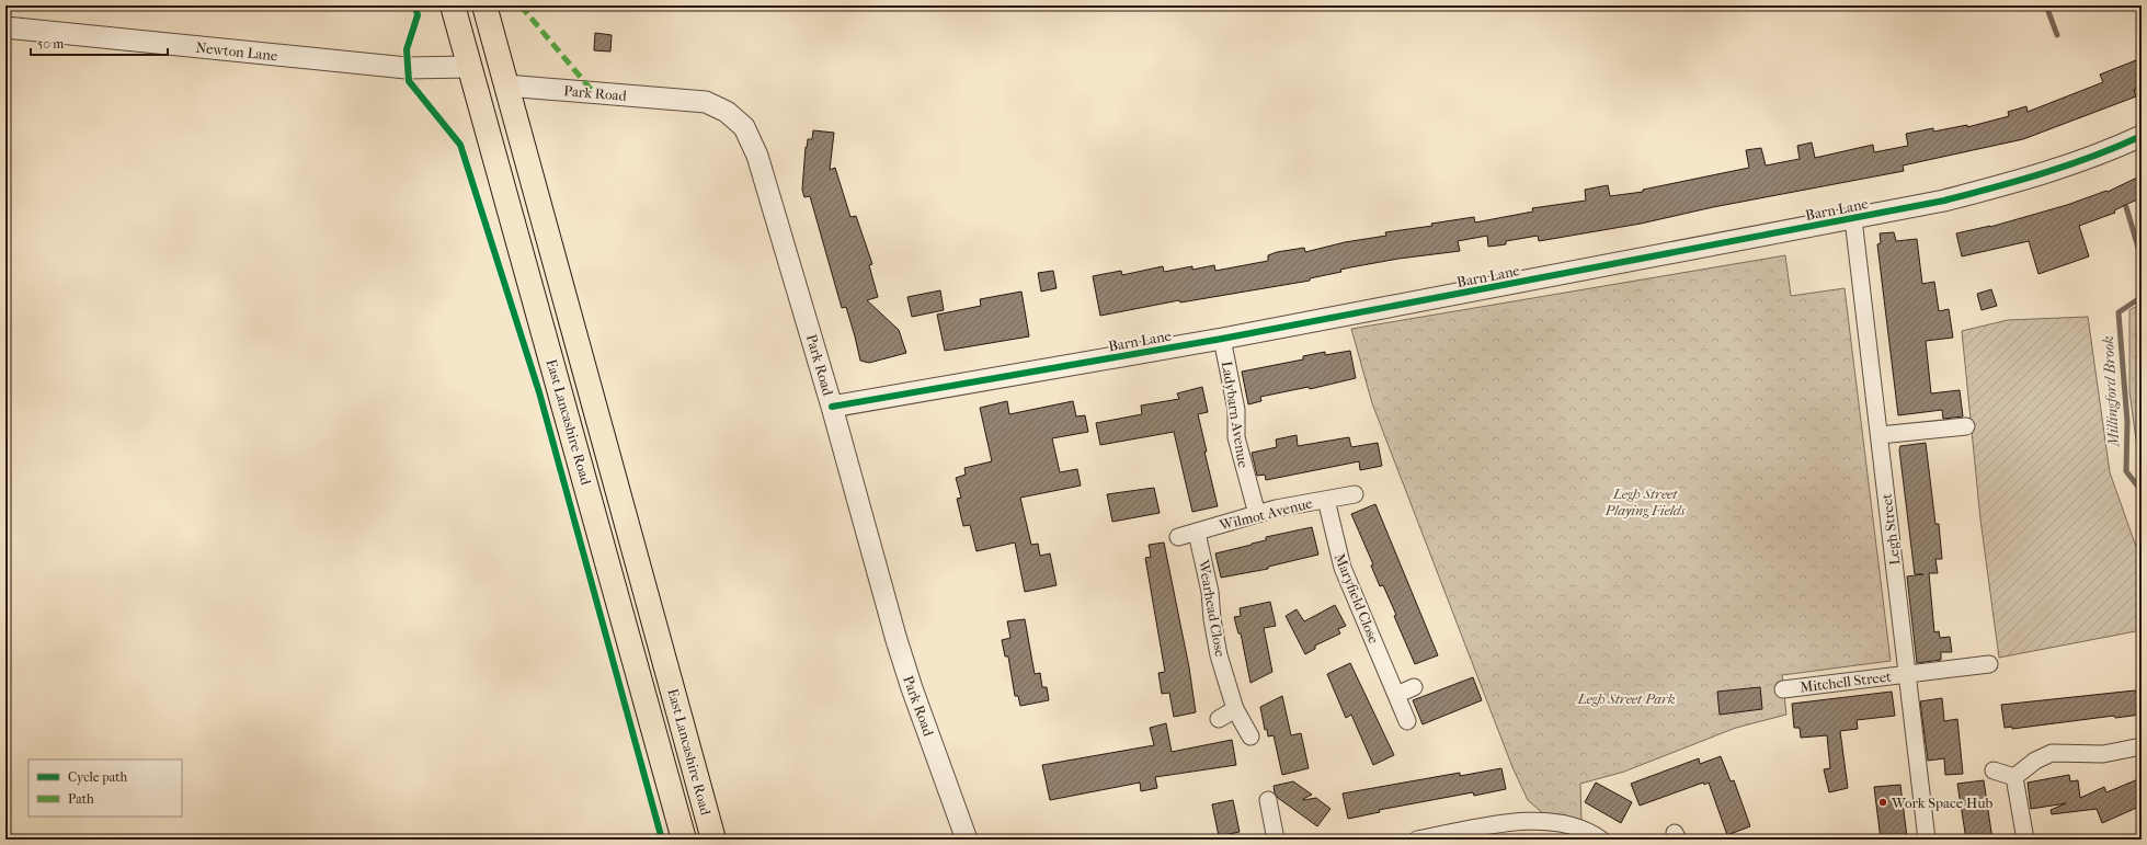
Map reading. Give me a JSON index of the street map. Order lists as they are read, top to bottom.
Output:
{
  "streets": {
    "highway": ["East Lancashire Road"],
    "street": [
      "Newton Lane",
      "Park Road",
      "Barn Lane",
      "Ladybarn Avenue",
      "Wilmot Avenue",
      "Legh Street",
      "Maryfield Close",
      "Wearhead Close",
      "Mitchell Street"
    ]
  },
  "crossings": [
    ["Newton Lane", "East Lancashire Road"],
    ["Park Road", "Barn Lane"],
    ["Park Road", "East Lancashire Road"],
    ["Barn Lane", "Ladybarn Avenue"],
    ["Barn Lane", "Legh Street"],
    ["Ladybarn Avenue", "Wilmot Avenue"],
    ["Wilmot Avenue", "Maryfield Close"],
    ["Wilmot Avenue", "Wearhead Close"],
    ["Legh Street", "Mitchell Street"]
  ],
  "water": ["Millingford Brook"],
  "parks": ["Legh Street Playing Fields", "Legh Street Park"],
  "places": ["Work Space Hub"],
  "legend": ["Cycle path", "Path"],
  "scale_bar": "50 m"
}
